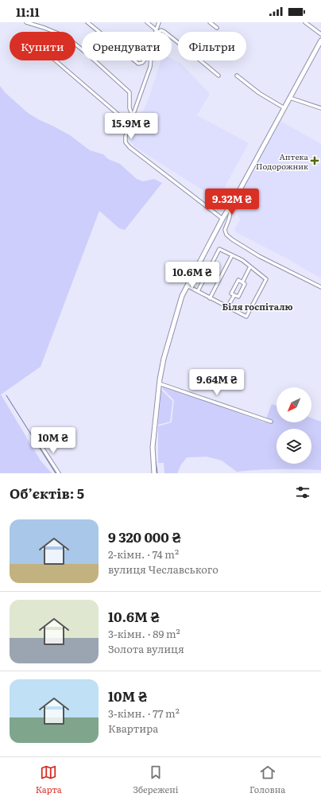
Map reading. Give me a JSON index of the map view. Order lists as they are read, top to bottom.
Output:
{
  "districts": ["Біля госпіталю"],
  "places": {
    "health": ["Аптека Подорожник"]
  },
  "north": "bottom left",
  "page": {
    "status": "11:11",
    "chip": ["Купити", "Орендувати", "Фільтри"],
    "price": [
      "15.9M ₴",
      "9.32M ₴",
      "10.6M ₴",
      "9.64M ₴",
      "10M ₴"
    ],
    "heading": "Об’єктів: 5",
    "list": [
      {
        "name": "9 320 000 ₴",
        "note": "2-кімн. · 74 m² · вулиця Чеславського"
      },
      {
        "name": "10.6M ₴",
        "note": "3-кімн. · 89 m² · Золота вулиця"
      },
      {
        "name": "10M ₴",
        "note": "3-кімн. · 77 m² · Квартира"
      }
    ],
    "tabs": ["Карта", "Збережені", "Головна"]
  }
}
